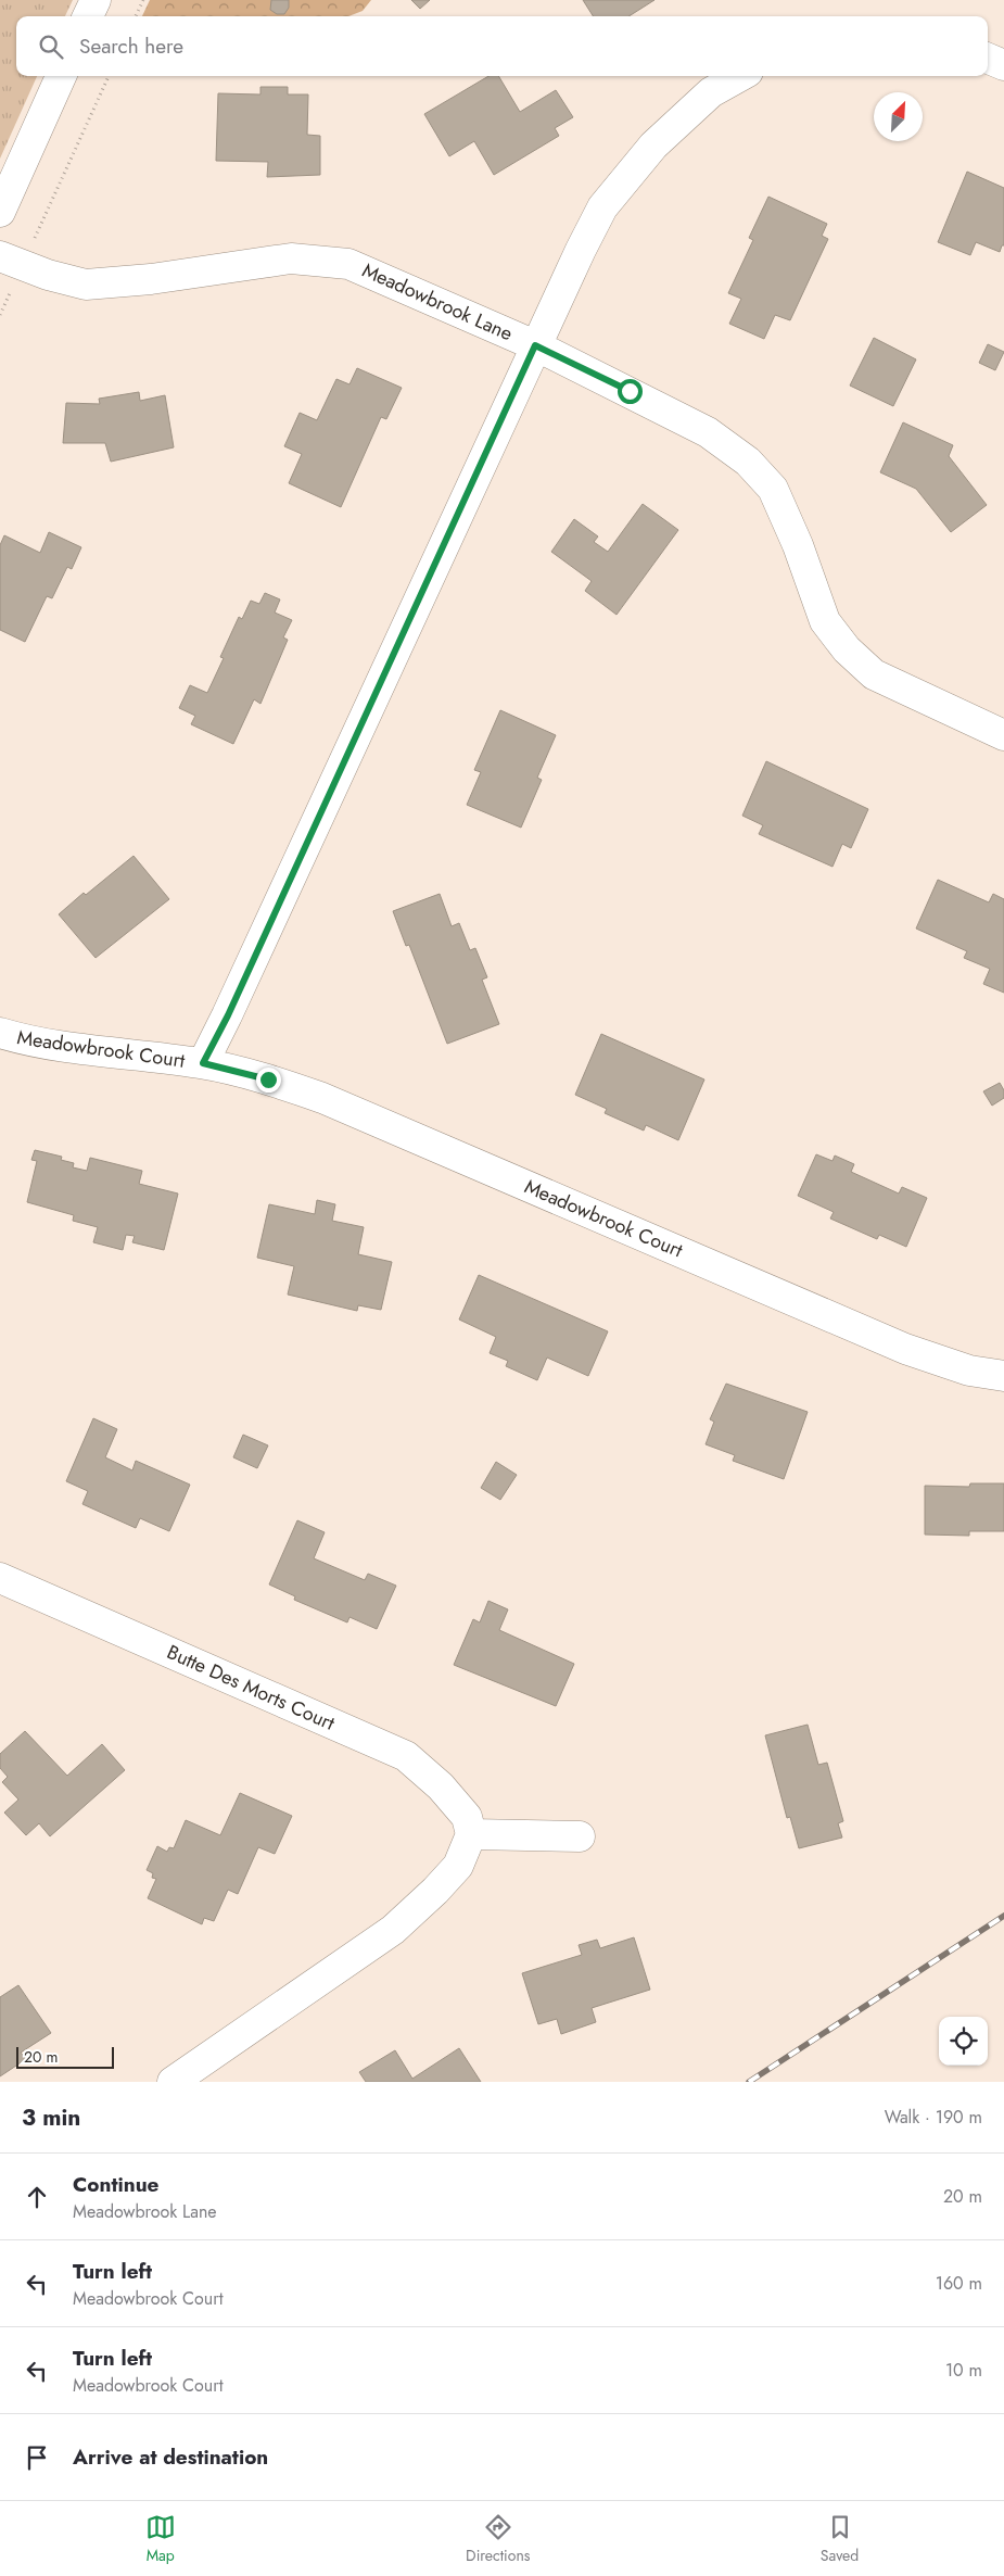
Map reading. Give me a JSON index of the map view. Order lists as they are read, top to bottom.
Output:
{
  "streets": {
    "street": ["Meadowbrook Lane", "Meadowbrook Court", "Butte Des Morts Court"]
  },
  "crossings": [
    ["Meadowbrook Lane", "Meadowbrook Court"]
  ],
  "scale_bar": "20 m",
  "north": "top right",
  "page": {
    "search": "Search here",
    "scale": "20 m",
    "heading": ["3 min", "Walk · 190 m"],
    "list": [
      ["Continue", "Meadowbrook Lane", "20 m"],
      ["Turn left", "Meadowbrook Court", "160 m"],
      ["Turn left", "Meadowbrook Court", "10 m"],
      "Arrive at destination"
    ],
    "nav": ["Map", "Directions", "Saved"]
  }
}
